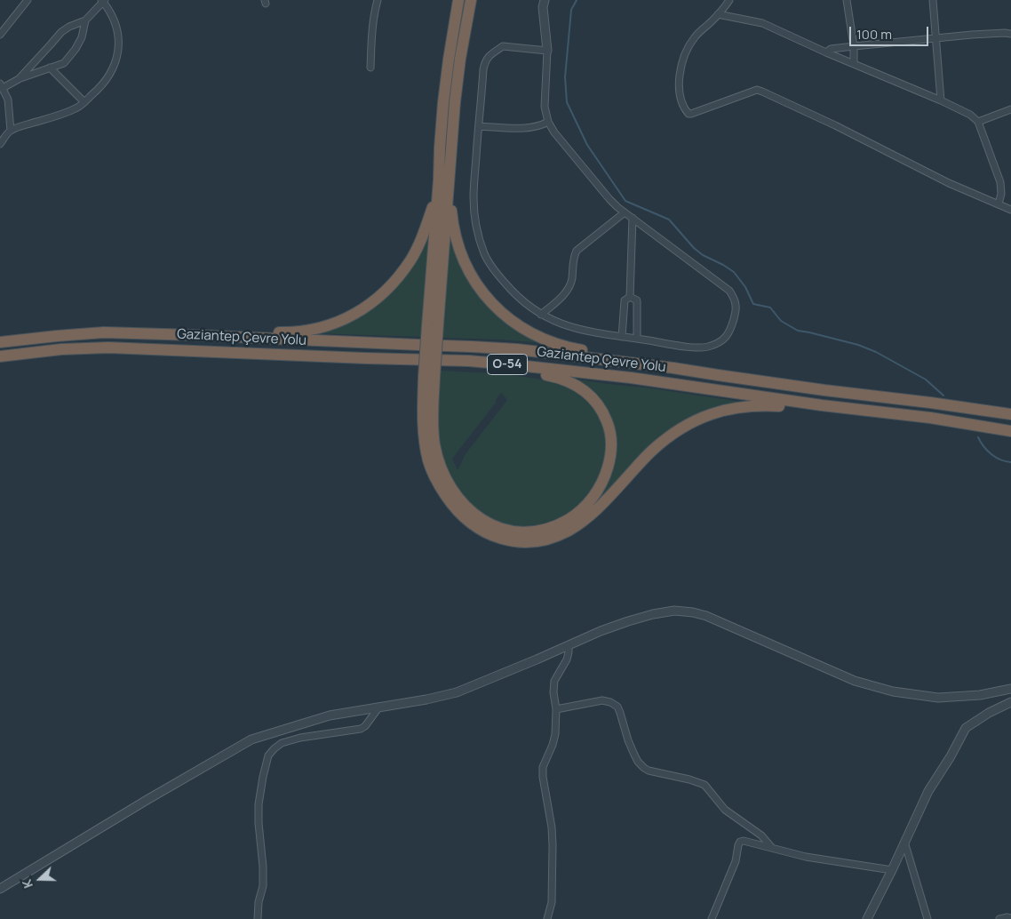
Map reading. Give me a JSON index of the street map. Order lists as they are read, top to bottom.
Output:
{
  "streets": {
    "highway": ["Gaziantep Çevre Yolu", "O-54"]
  },
  "scale_bar": "100 m",
  "north": "left"
}
